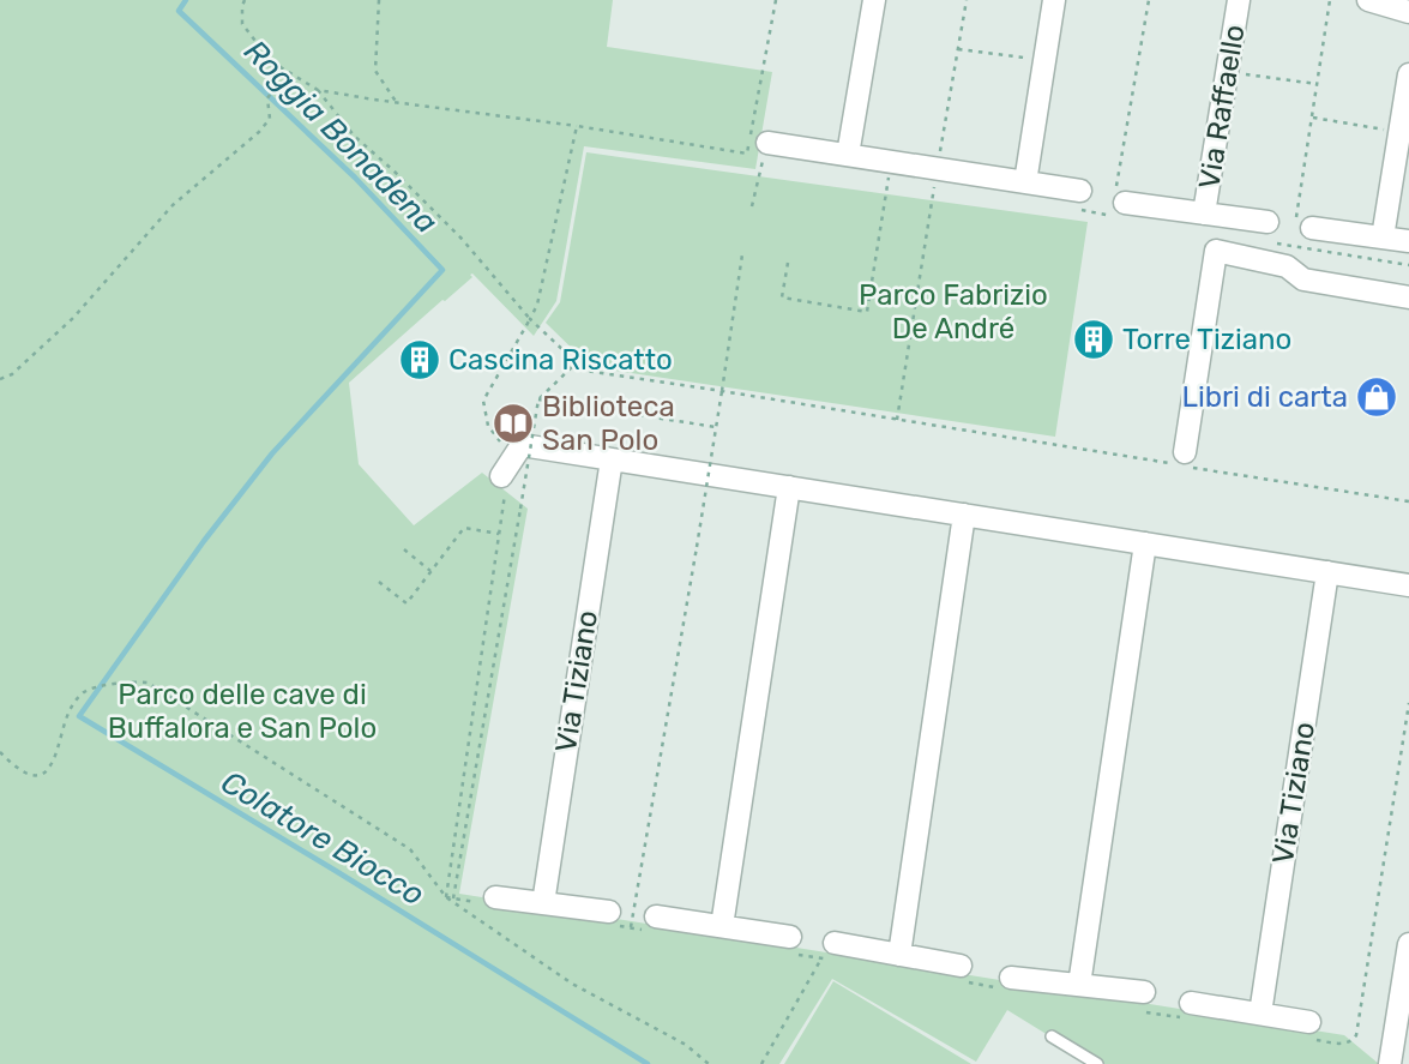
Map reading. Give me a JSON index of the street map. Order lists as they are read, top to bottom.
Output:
{
  "streets": {
    "street": ["Via Raffaello", "Via Tiziano"]
  },
  "water": ["Roggia Bonadena", "Colatore Biocco"],
  "parks": ["Parco Fabrizio De André", "Parco delle cave di Buffalora e San Polo"],
  "places": {
    "building": ["Torre Tiziano", "Cascina Riscatto"],
    "shop": ["Libri di carta"],
    "library": ["Biblioteca San Polo"]
  }
}
